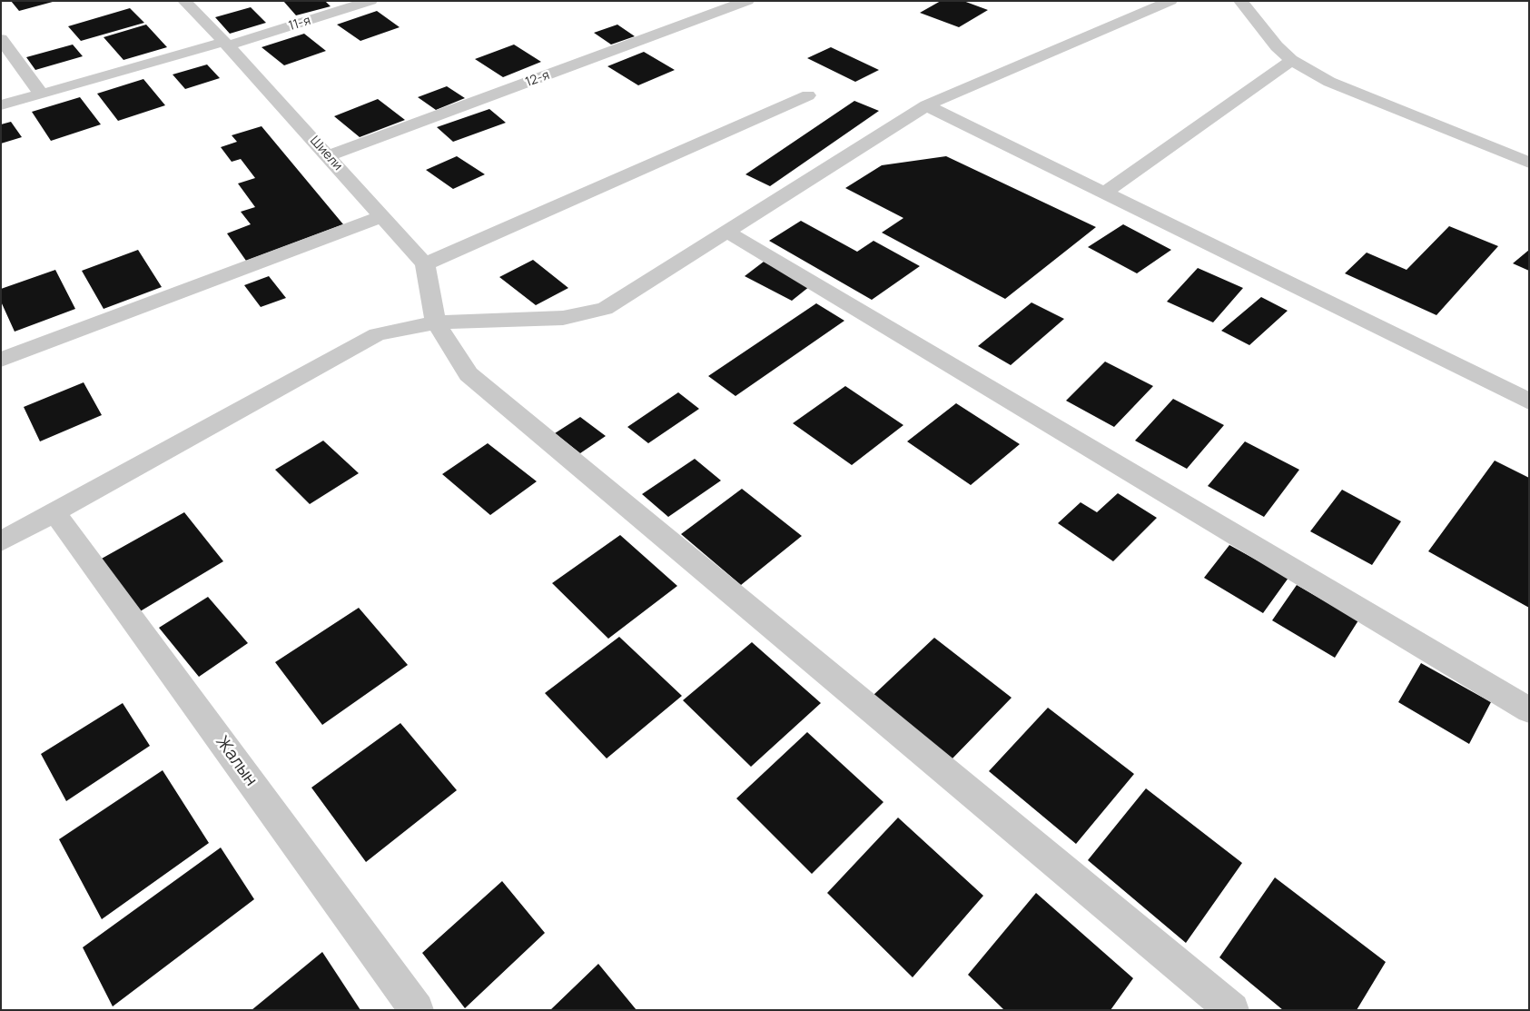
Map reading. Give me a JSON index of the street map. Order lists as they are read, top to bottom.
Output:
{
  "streets": {
    "street": [
      "11-я",
      "12-я",
      "Шиели",
      "Жалын"
    ]
  },
  "crossings": [
    ["11-я", "Шиели"],
    ["12-я", "Шиели"]
  ]
}
